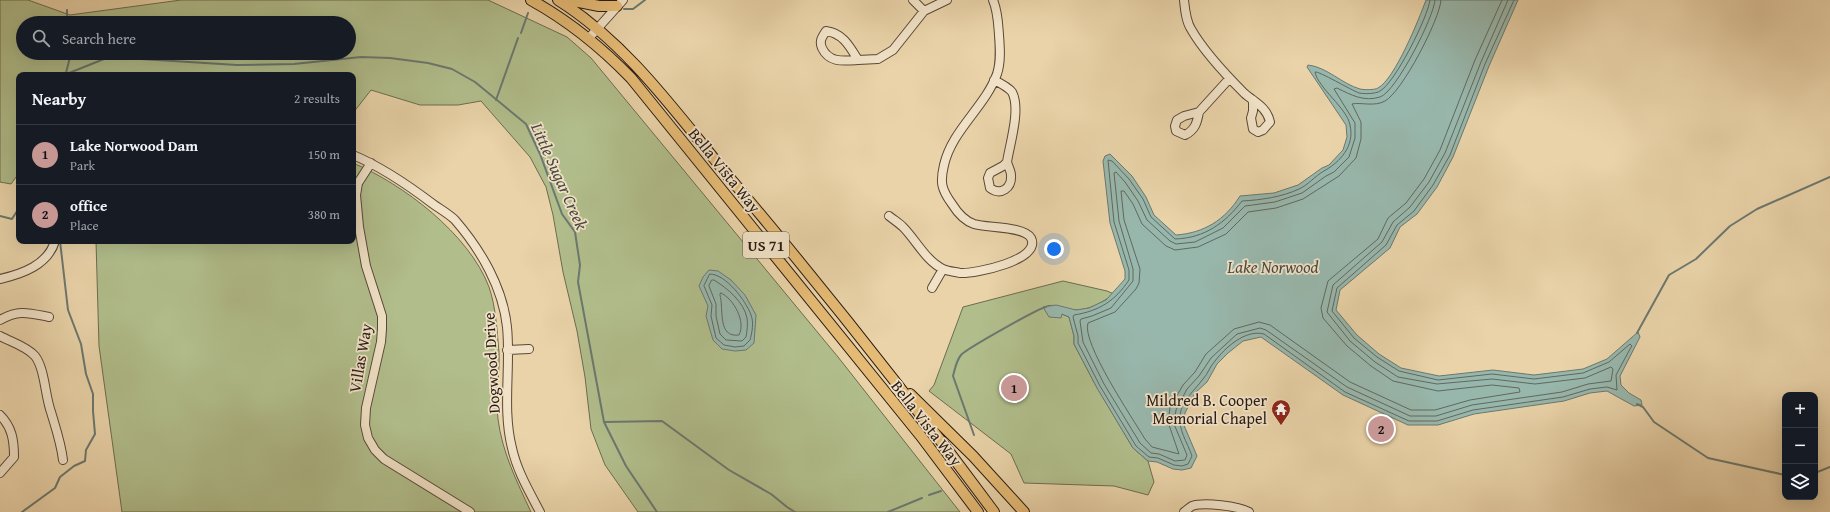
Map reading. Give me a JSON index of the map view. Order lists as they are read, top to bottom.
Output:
{
  "streets": {
    "main road": ["Bella Vista Way", "US 71"],
    "street": ["Villas Way", "Dogwood Drive"]
  },
  "crossings": [
    ["Villas Way", "Dogwood Drive"]
  ],
  "water": ["Little Sugar Creek", "Lake Norwood"],
  "places": {
    "temple": ["Mildred B. Cooper Memorial Chapel"]
  },
  "page": {
    "search": "Search here",
    "heading": ["Nearby", "2 results"],
    "list": [
      {
        "mark": "1",
        "name": "Lake Norwood Dam",
        "note": "Park",
        "value": "150 m"
      },
      {
        "mark": "2",
        "name": "office",
        "note": "Place",
        "value": "380 m"
      }
    ],
    "pins": ["1", "2"],
    "map_buttons": ["+", "−"]
  }
}
